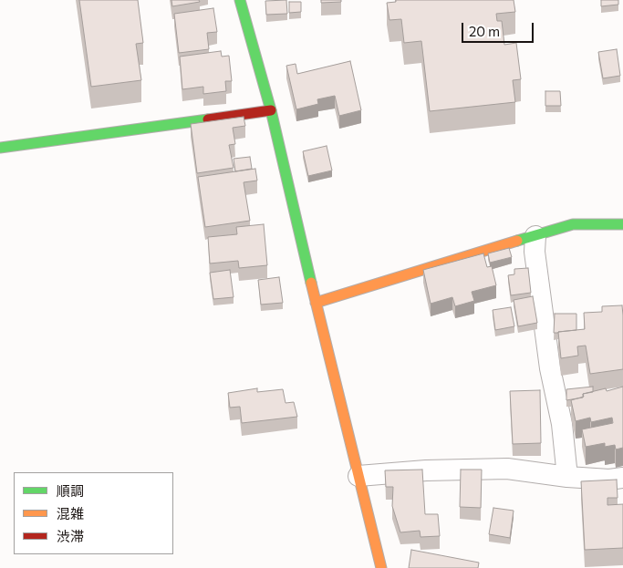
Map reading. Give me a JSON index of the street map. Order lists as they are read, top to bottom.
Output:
{
  "legend": ["順調", "混雑", "渋滞"],
  "scale_bar": "20 m"
}
